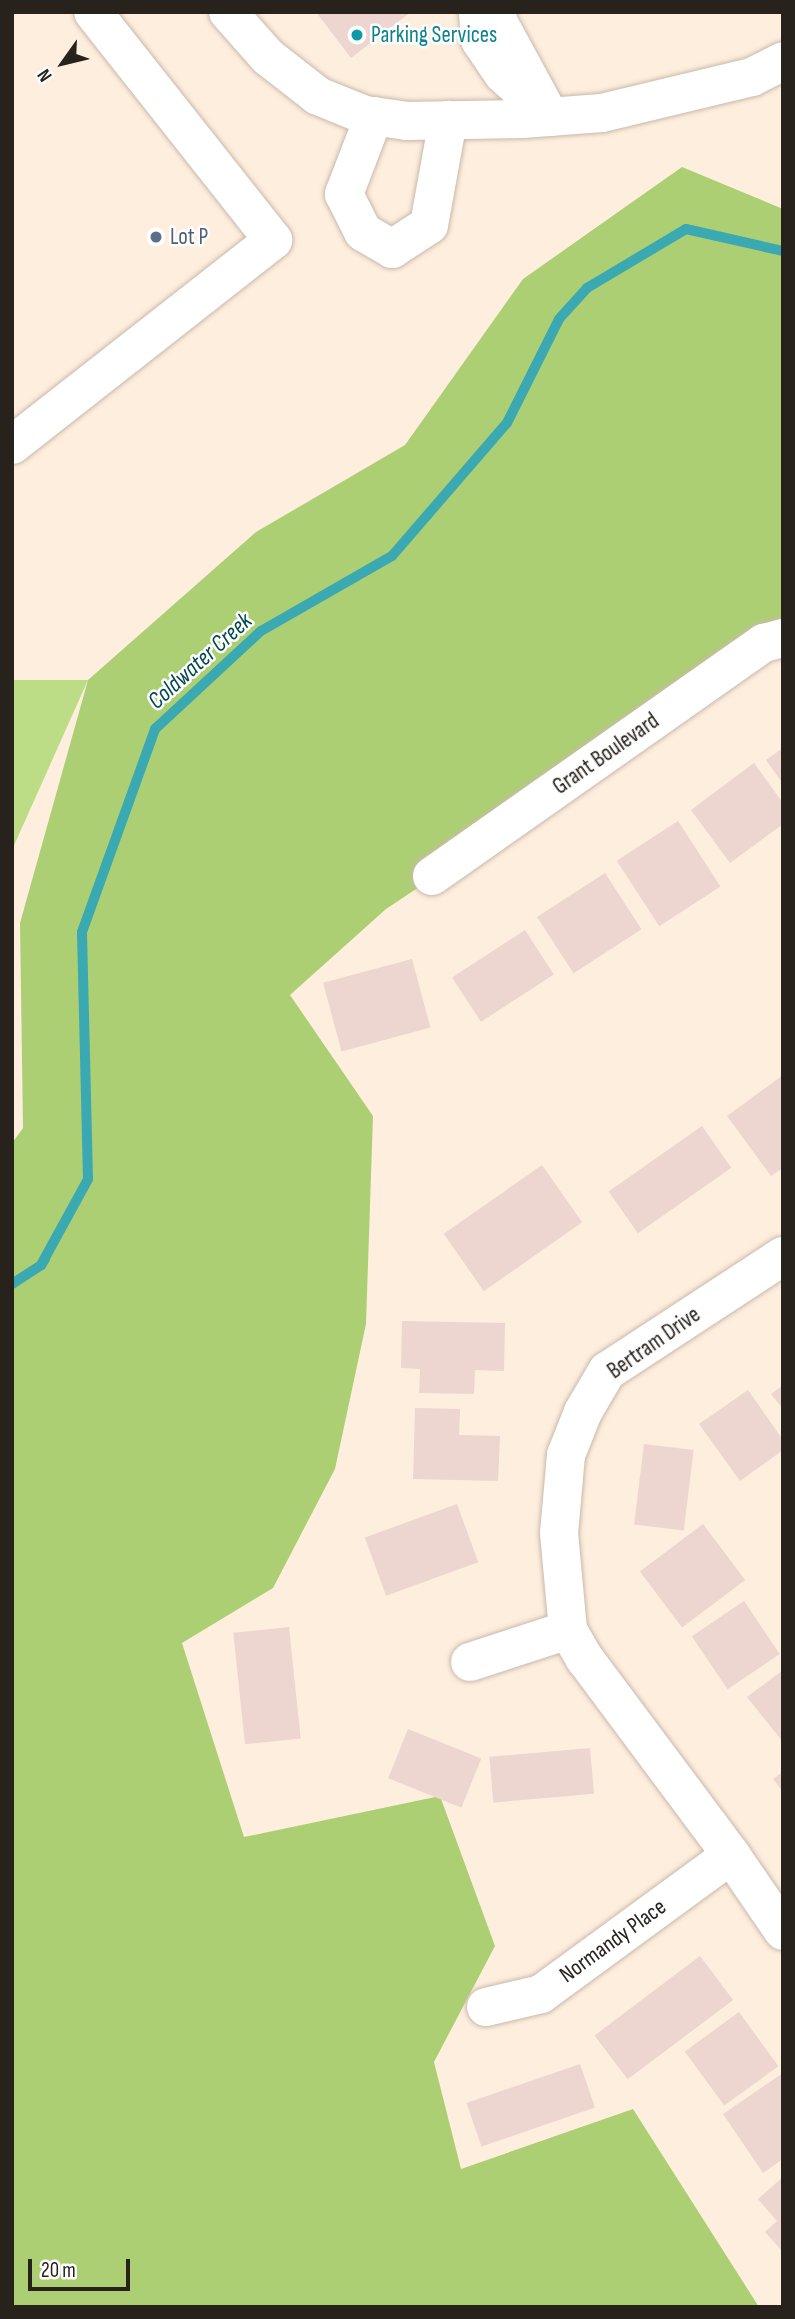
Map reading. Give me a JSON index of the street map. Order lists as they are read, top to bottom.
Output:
{
  "streets": {
    "street": ["Grant Boulevard", "Bertram Drive", "Normandy Place"]
  },
  "crossings": [
    ["Bertram Drive", "Normandy Place"]
  ],
  "water": ["Coldwater Creek"],
  "places": ["Parking Services", "Lot P"],
  "scale_bar": "20 m",
  "north": "bottom left"
}
